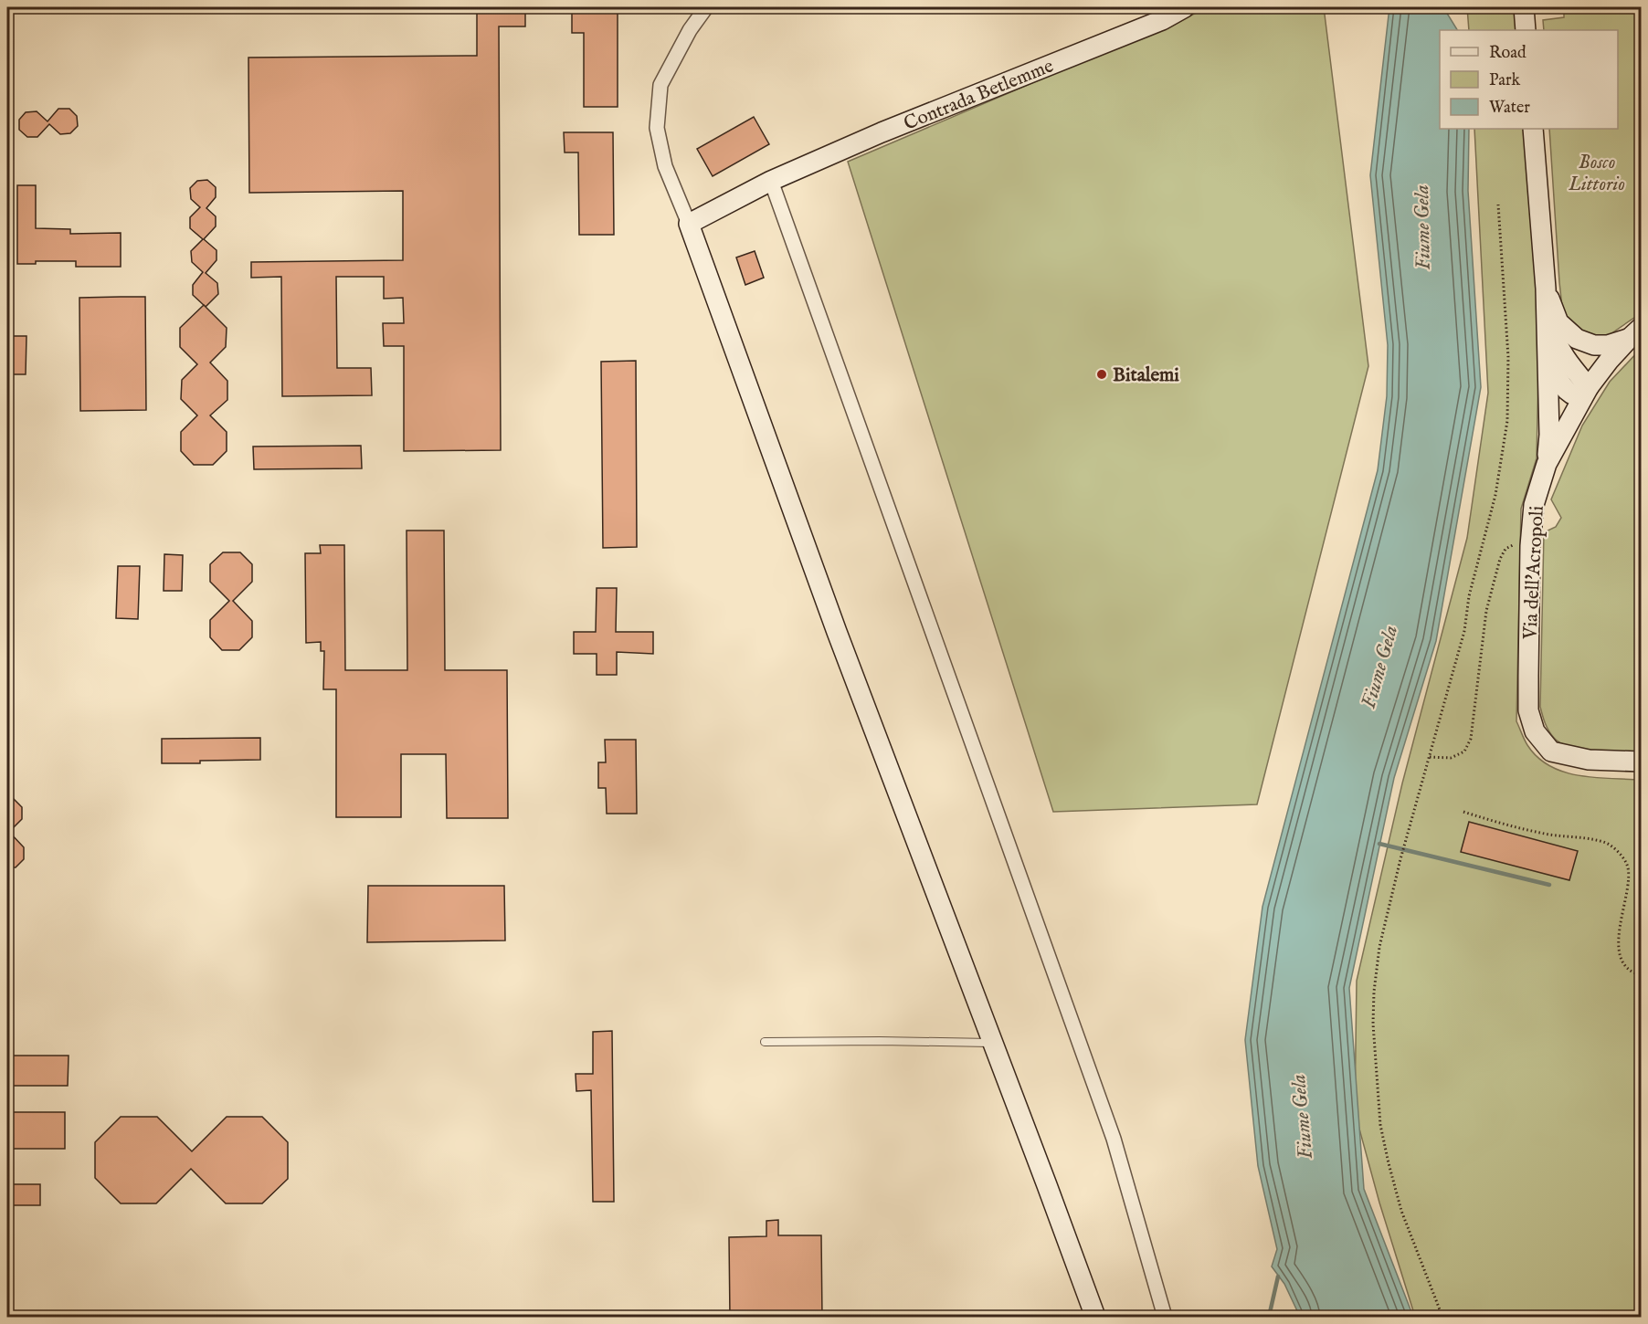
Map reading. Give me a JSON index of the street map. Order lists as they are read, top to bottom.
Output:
{
  "streets": {
    "street": ["Contrada Betlemme", "Via dell'Acropoli"]
  },
  "water": ["Fiume Gela"],
  "parks": ["Bosco Littorio"],
  "places": ["Bitalemi"],
  "legend": ["Road", "Park", "Water"]
}
